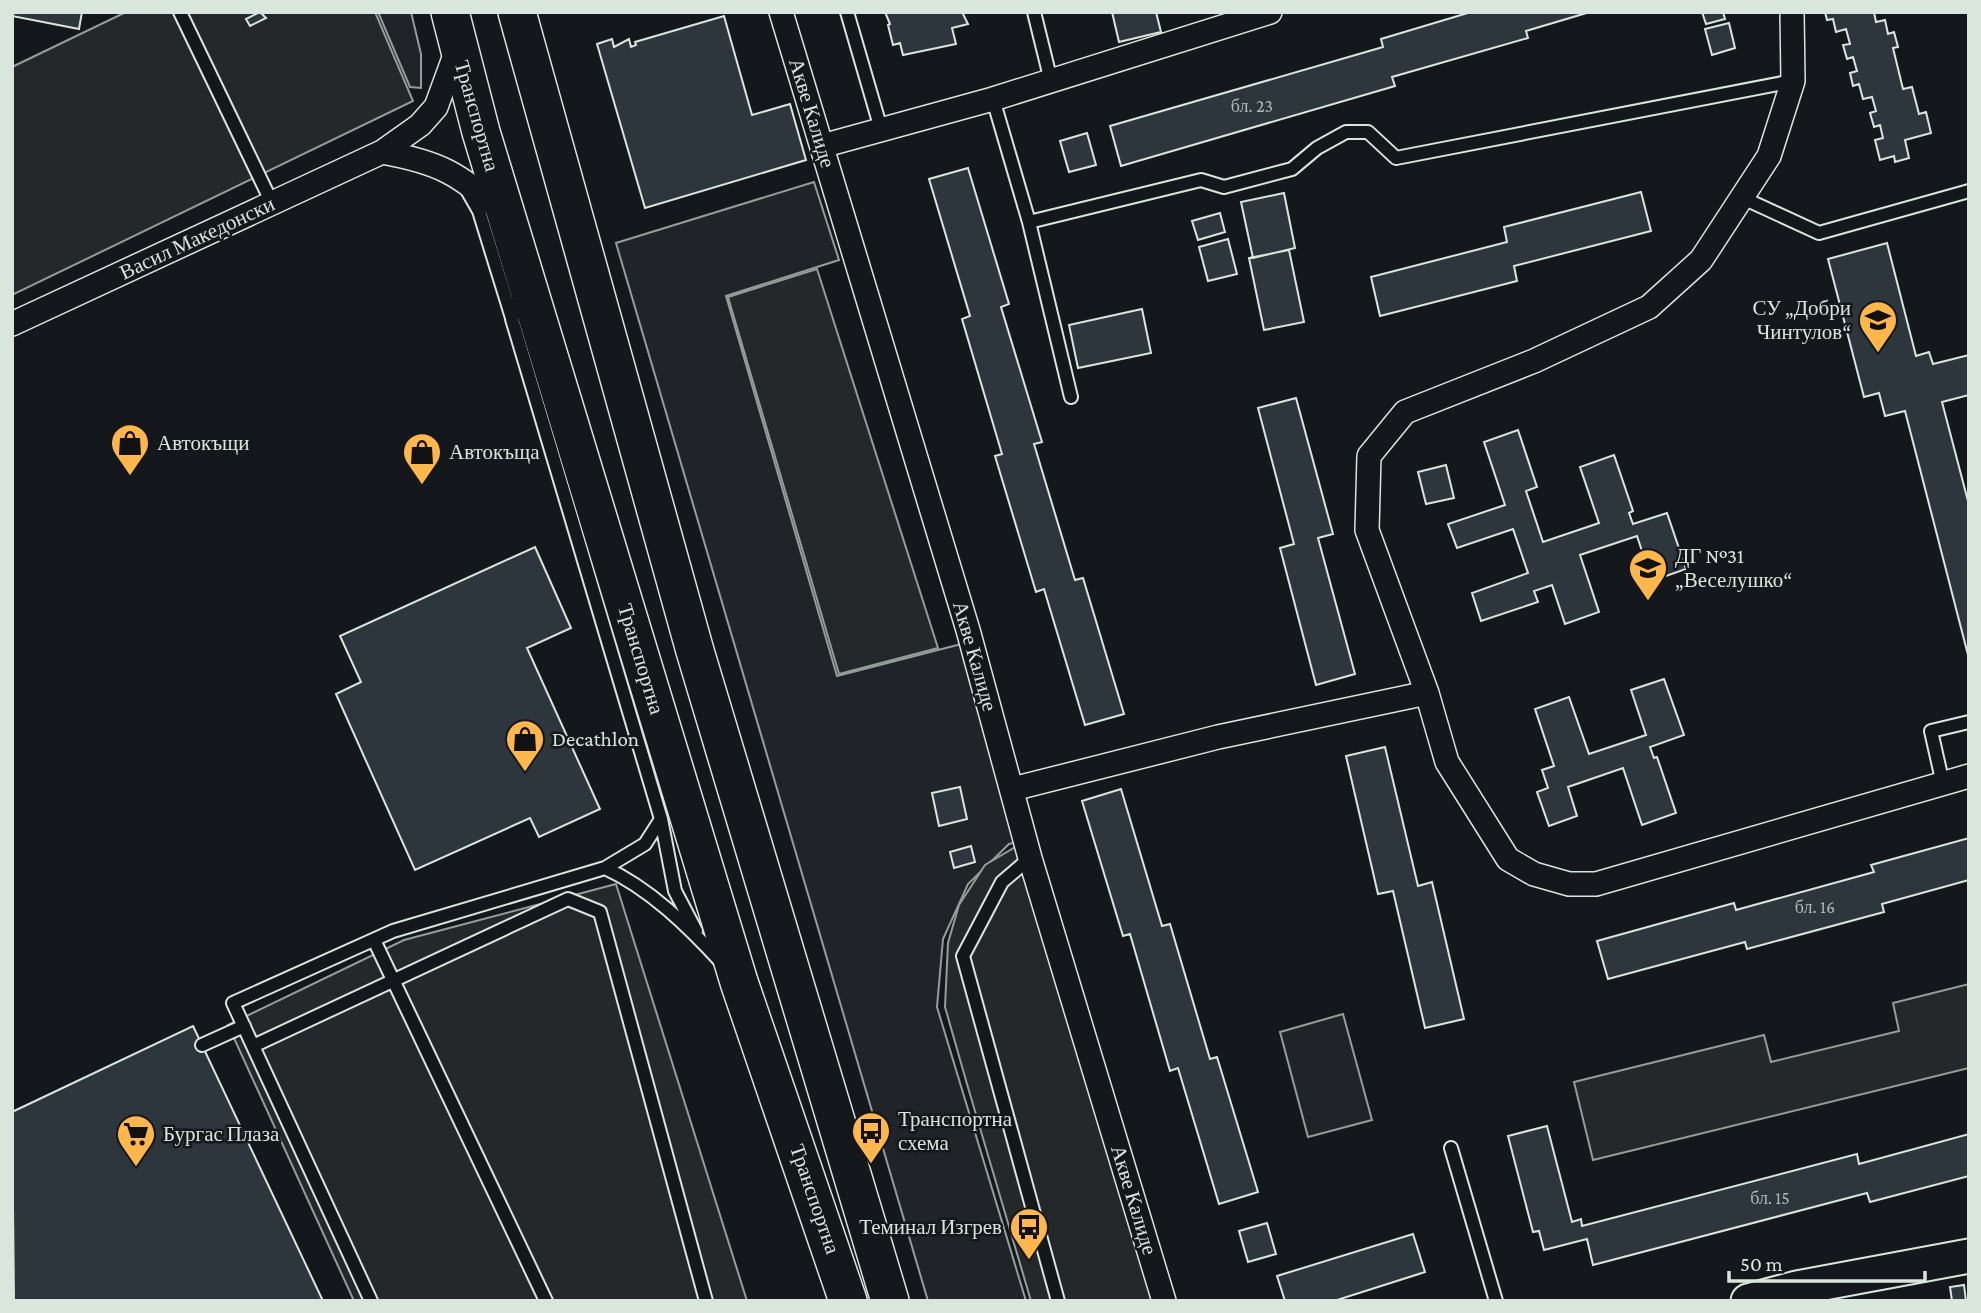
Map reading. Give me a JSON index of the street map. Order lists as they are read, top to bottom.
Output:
{
  "streets": {
    "main road": ["Транспортна"],
    "street": ["Акве Калиде", "Васил Македонски"]
  },
  "crossings": [
    ["Транспортна", "Васил Македонски"]
  ],
  "places": {
    "school or university": ["СУ „Добри Чинтулов“", "ДГ №31 „Веселушко“"],
    "shop": ["Автокъщи", "Автокъща", "Decathlon"],
    "bus stop": ["Транспортна схема", "Теминал Изгрев"],
    "supermarket": ["Бургас Плаза"]
  },
  "house_numbers": ["бл. 23", "бл. 16", "бл. 15"],
  "scale_bar": "50 m"
}
